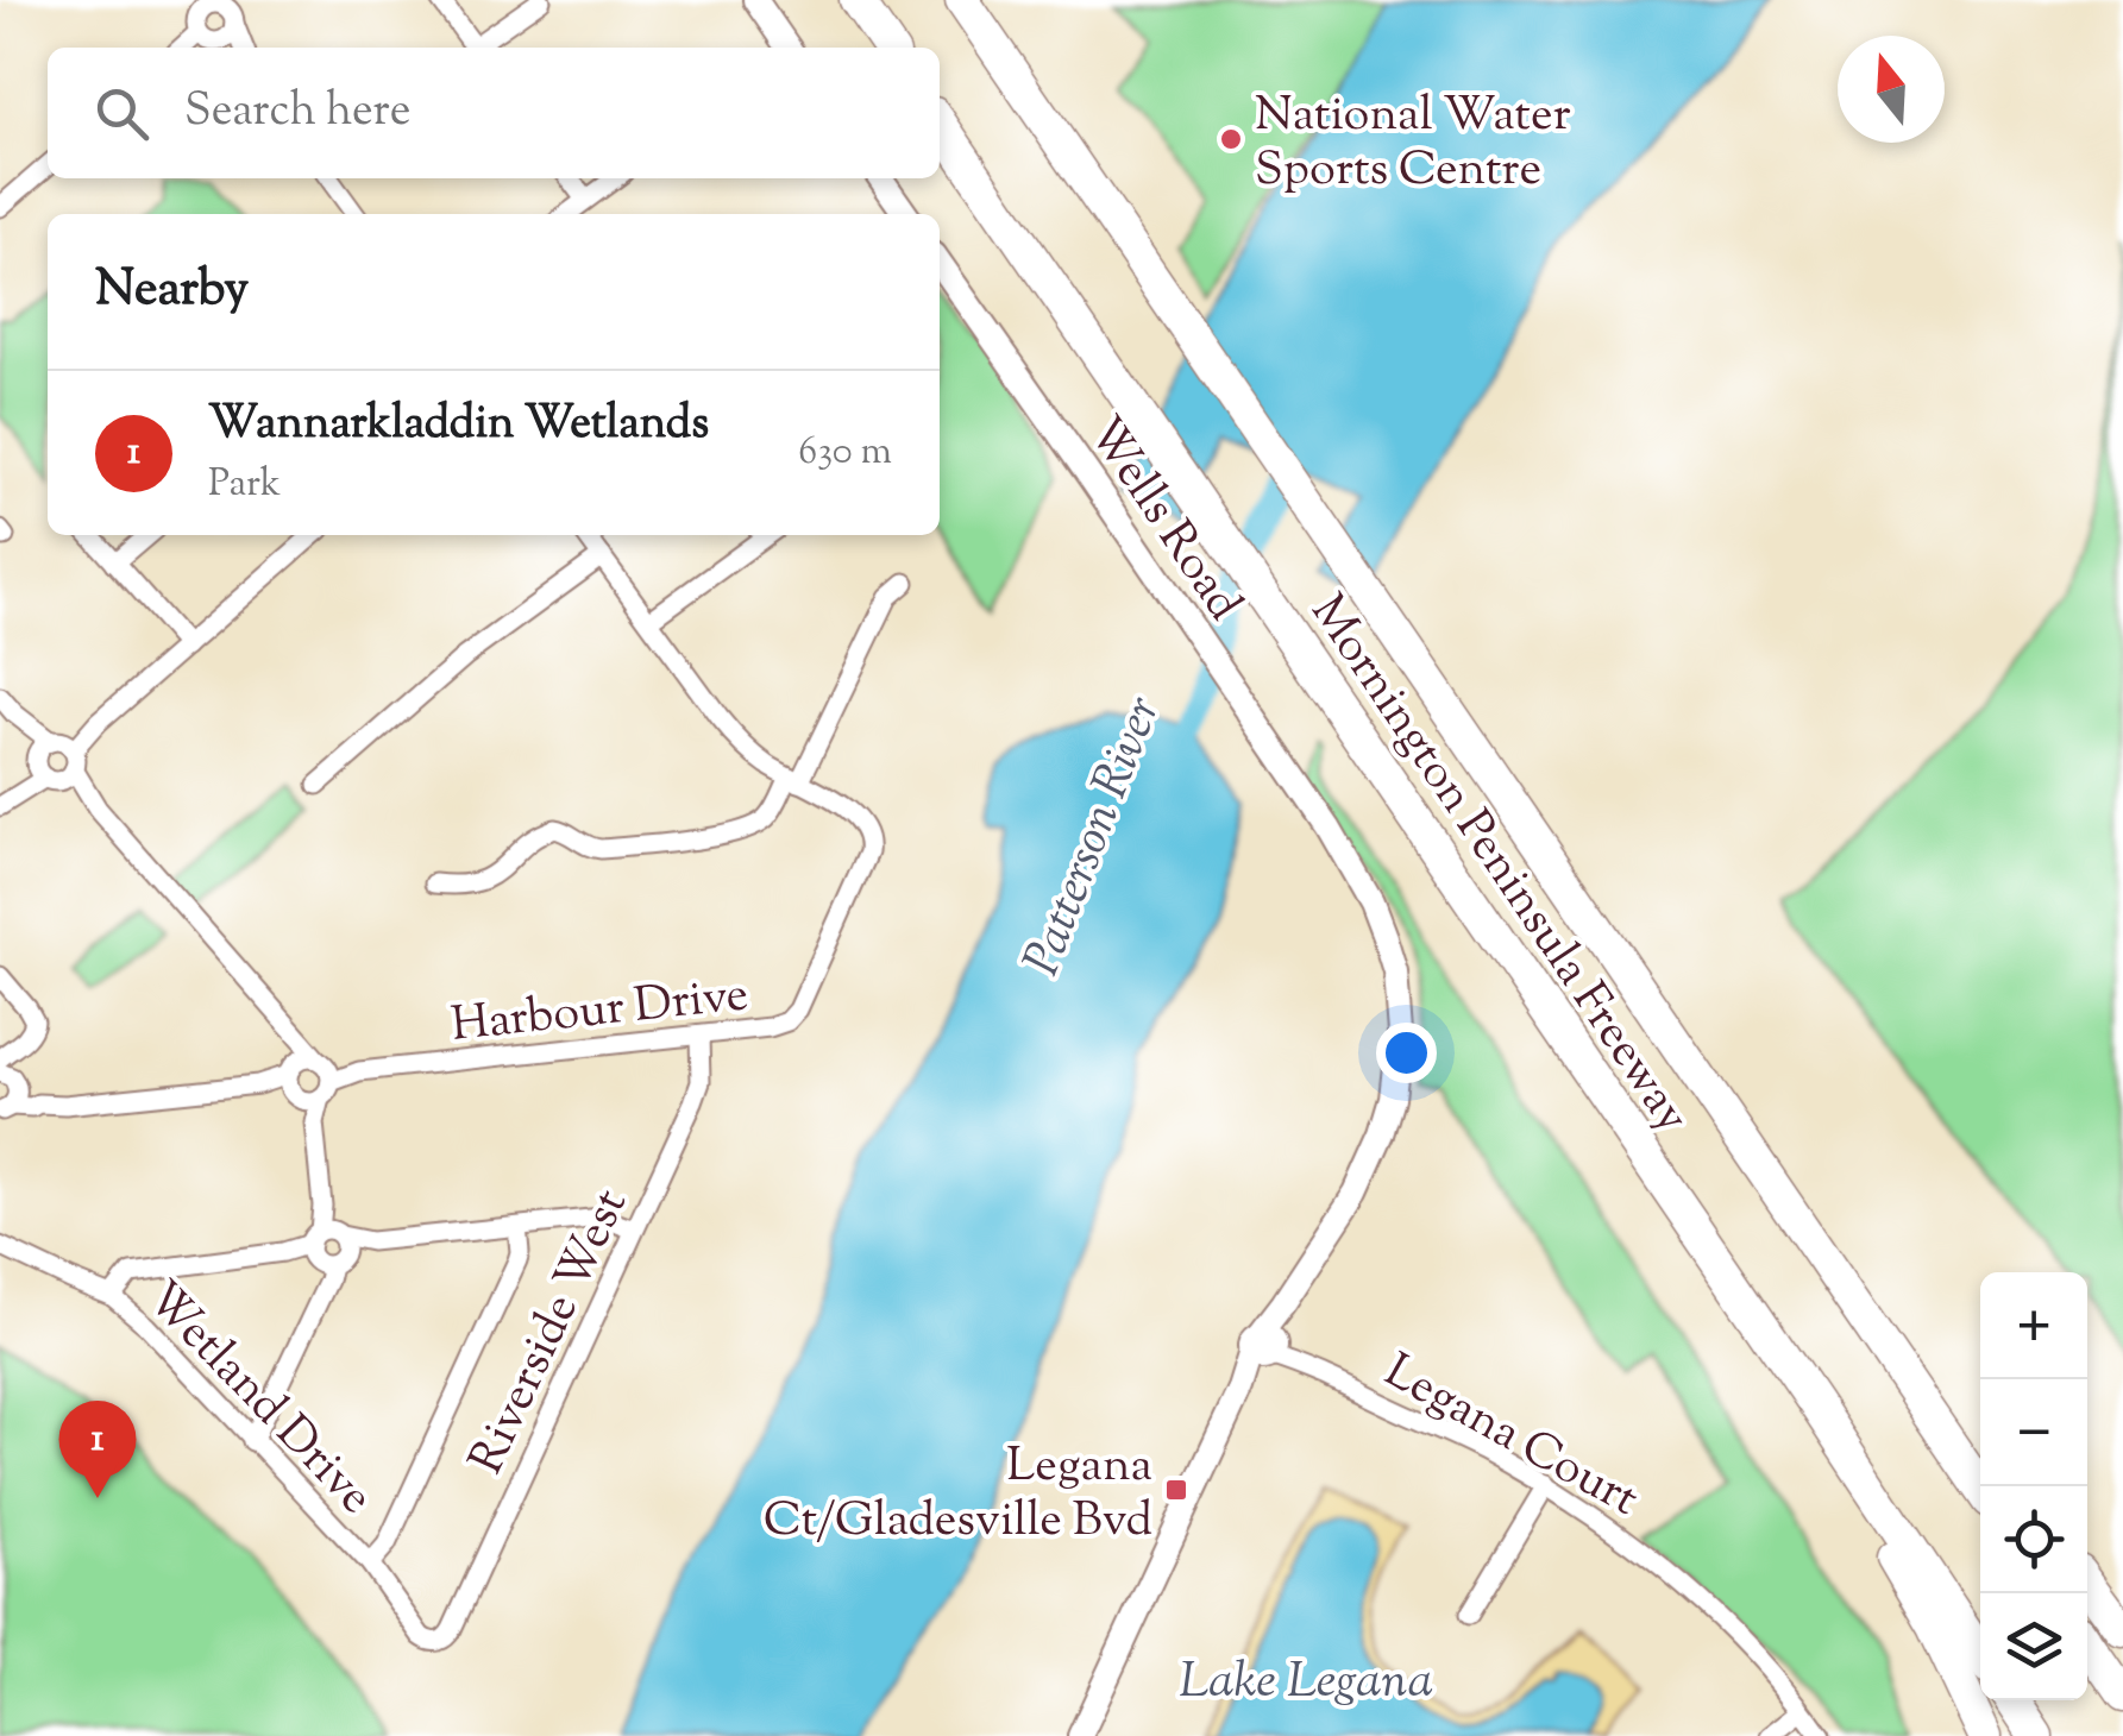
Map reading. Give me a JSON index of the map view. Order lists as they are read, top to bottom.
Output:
{
  "streets": {
    "highway": ["Mornington Peninsula Freeway"],
    "main road": ["Wells Road"],
    "street": [
      "Harbour Drive",
      "Riverside West",
      "Wetland Drive",
      "Legana Court"
    ]
  },
  "crossings": [
    ["Wells Road", "Legana Court"],
    ["Harbour Drive", "Riverside West"],
    ["Riverside West", "Wetland Drive"]
  ],
  "water": ["Patterson River", "Lake Legana"],
  "places": {
    "other": ["National Water Sports Centre"],
    "transit": ["Legana Ct/Gladesville Bvd"]
  },
  "north": "top",
  "page": {
    "search": "Search here",
    "heading": "Nearby",
    "list": [
      {
        "mark": "1",
        "name": "Wannarkladdin Wetlands",
        "note": "Park",
        "value": "630 m"
      }
    ],
    "map_buttons": ["+", "−"],
    "pins": "1"
  }
}
